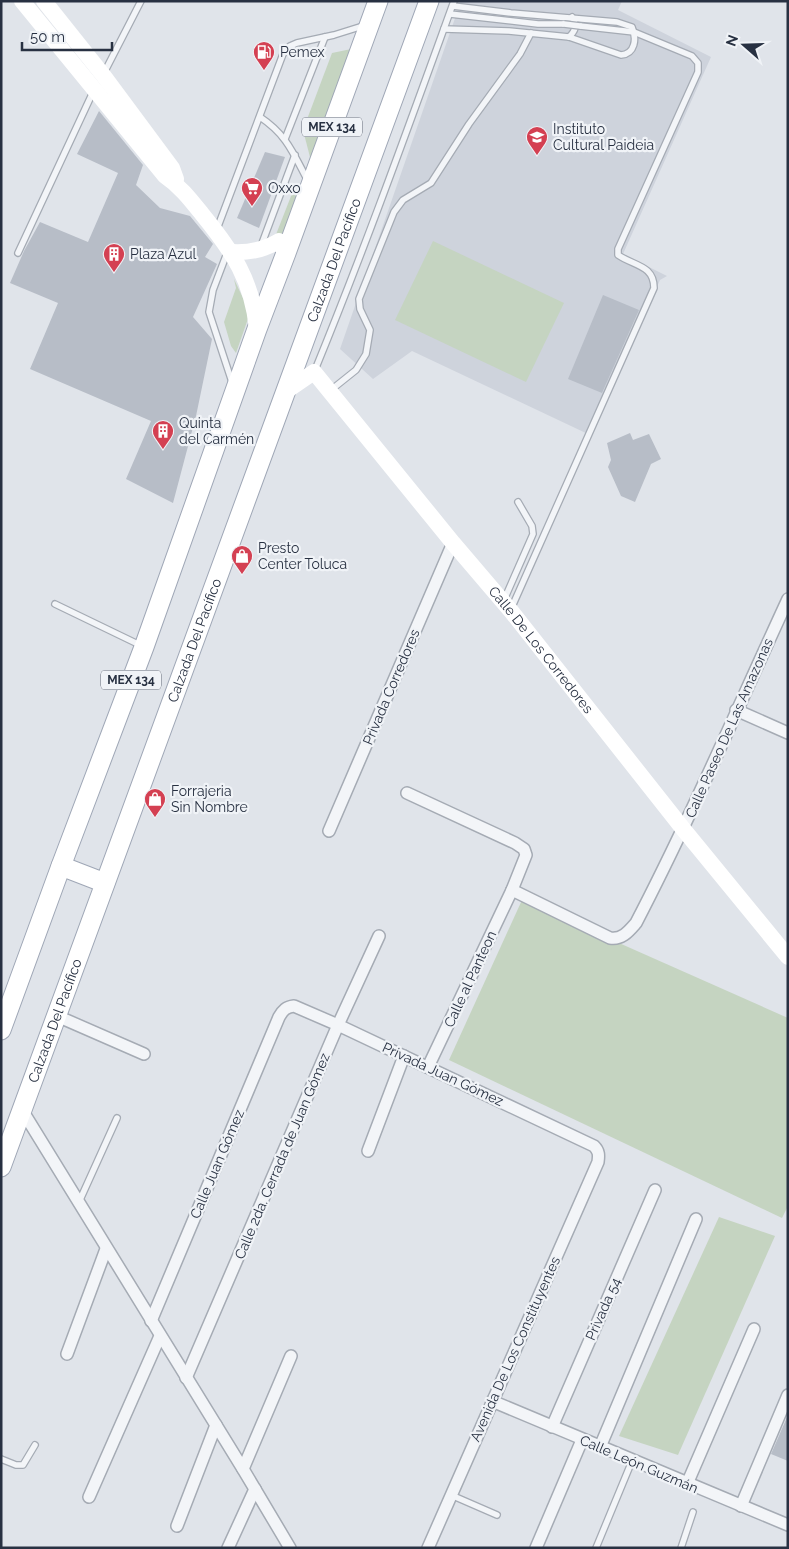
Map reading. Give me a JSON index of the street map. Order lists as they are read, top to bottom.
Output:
{
  "streets": {
    "main road": ["MEX 134", "Calzada Del Pacífico", "Calle De Los Corredores"],
    "street": [
      "Privada Corredores",
      "Calle Paseo De Las Amazonas",
      "Calle al Panteon",
      "Privada Juan Gómez",
      "Calle 2da. Cerrada de Juan Gómez",
      "Calle Juan Gómez",
      "Privada 54",
      "Avenida De Los Constituyentes",
      "Calle León Guzmán"
    ]
  },
  "crossings": [
    ["MEX 134", "Calzada Del Pacífico"],
    ["Calle De Los Corredores", "Privada Corredores"],
    ["Calle De Los Corredores", "Calle Paseo De Las Amazonas"],
    ["Calle al Panteon", "Privada Juan Gómez"],
    ["Privada Juan Gómez", "Calle 2da. Cerrada de Juan Gómez"],
    ["Privada Juan Gómez", "Calle Juan Gómez"],
    ["Privada Juan Gómez", "Avenida De Los Constituyentes"],
    ["Privada 54", "Calle León Guzmán"],
    ["Avenida De Los Constituyentes", "Calle León Guzmán"]
  ],
  "places": {
    "fuel station": ["Pemex"],
    "school or university": ["Instituto Cultural Paideia"],
    "supermarket": ["Oxxo"],
    "building": ["Plaza Azul", "Quinta del Carmén"],
    "shop": ["Presto Center Toluca", "Forrajeria Sin Nombre"]
  },
  "scale_bar": "50 m",
  "north": "left"
}
